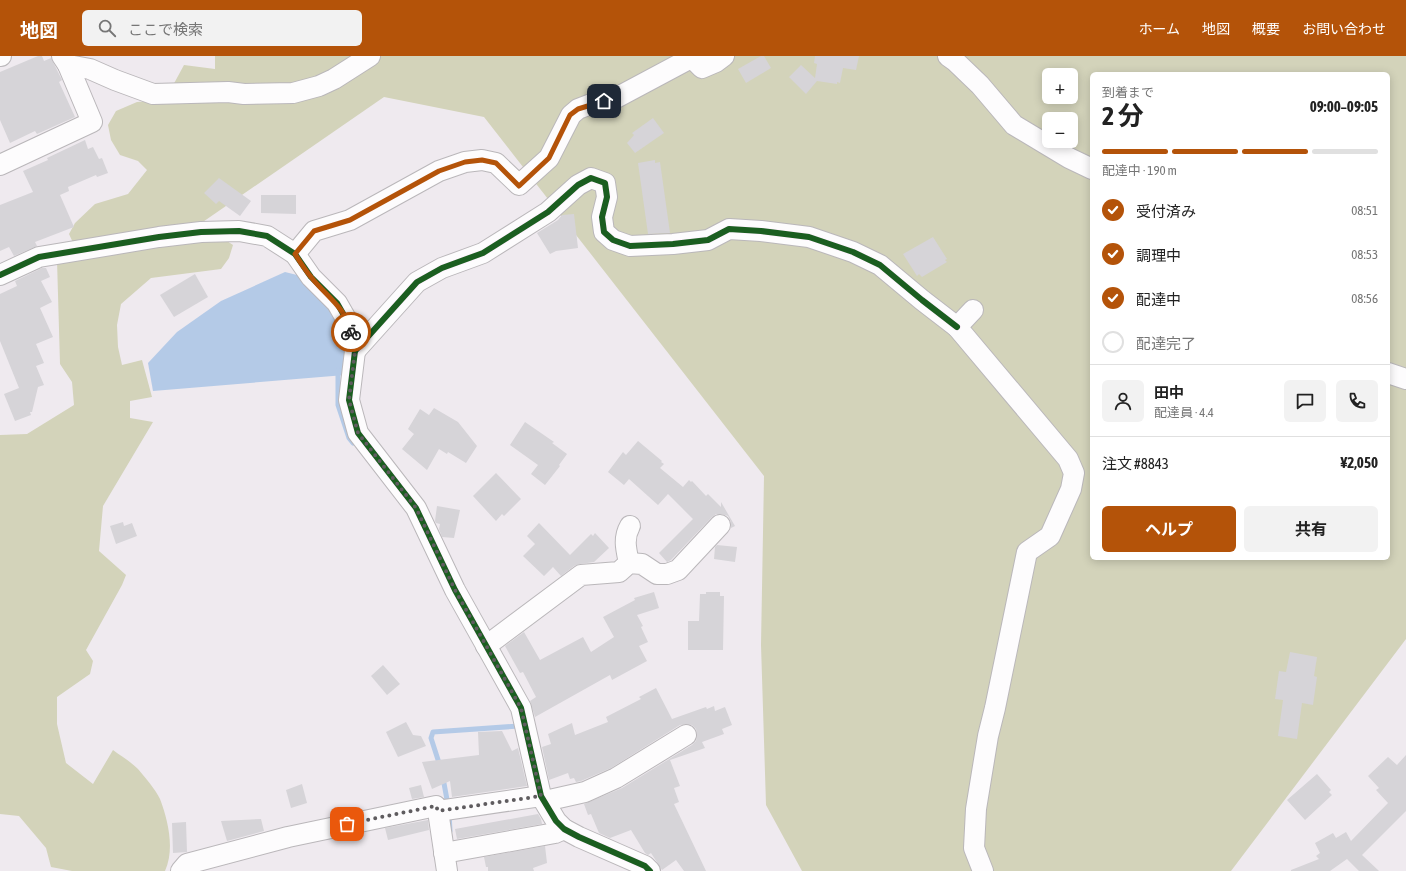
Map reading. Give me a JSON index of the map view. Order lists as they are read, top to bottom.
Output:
{
  "page": {
    "header": "地図",
    "search": "ここで検索",
    "nav": [
      "ホーム",
      "地図",
      "概要",
      "お問い合わせ"
    ],
    "map_buttons": ["+", "−"],
    "heading": ["2 分", "到着まで", "09:00–09:05"],
    "panel": [
      "田中",
      "配達員 · 4.4",
      "注文 #8843",
      "¥2,050"
    ],
    "bar": "配達中 · 190 m",
    "list": [
      ["受付済み", "08:51"],
      ["調理中", "08:53"],
      ["配達中", "08:56"],
      "配達完了"
    ],
    "buttons": ["ヘルプ", "共有"]
  }
}
